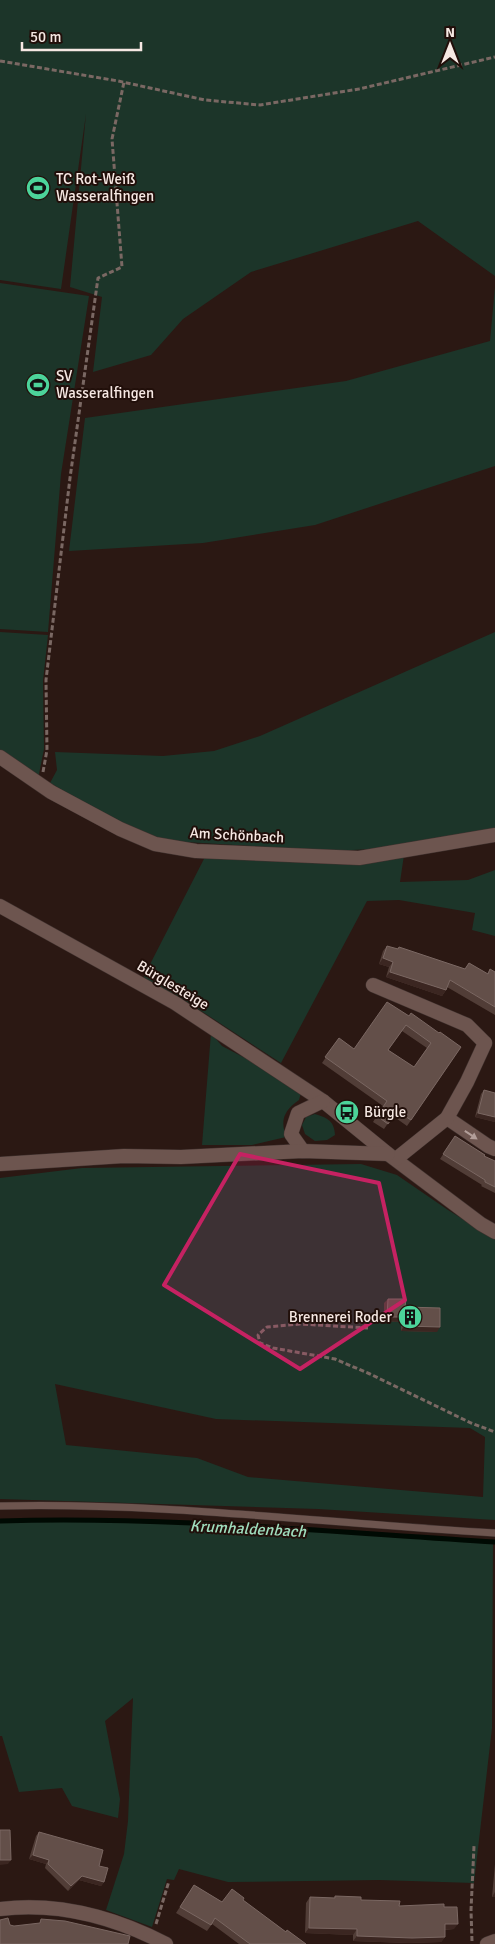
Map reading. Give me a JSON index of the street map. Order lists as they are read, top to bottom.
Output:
{
  "streets": {
    "street": ["Am Schönbach", "Bürglesteige"]
  },
  "water": ["Krumhaldenbach"],
  "places": {
    "sports": ["TC Rot-Weiß Wasseralfingen", "SV Wasseralfingen"],
    "bus stop": ["Bürgle"],
    "building": ["Brennerei Roder"]
  },
  "scale_bar": "50 m",
  "north": "top"
}
